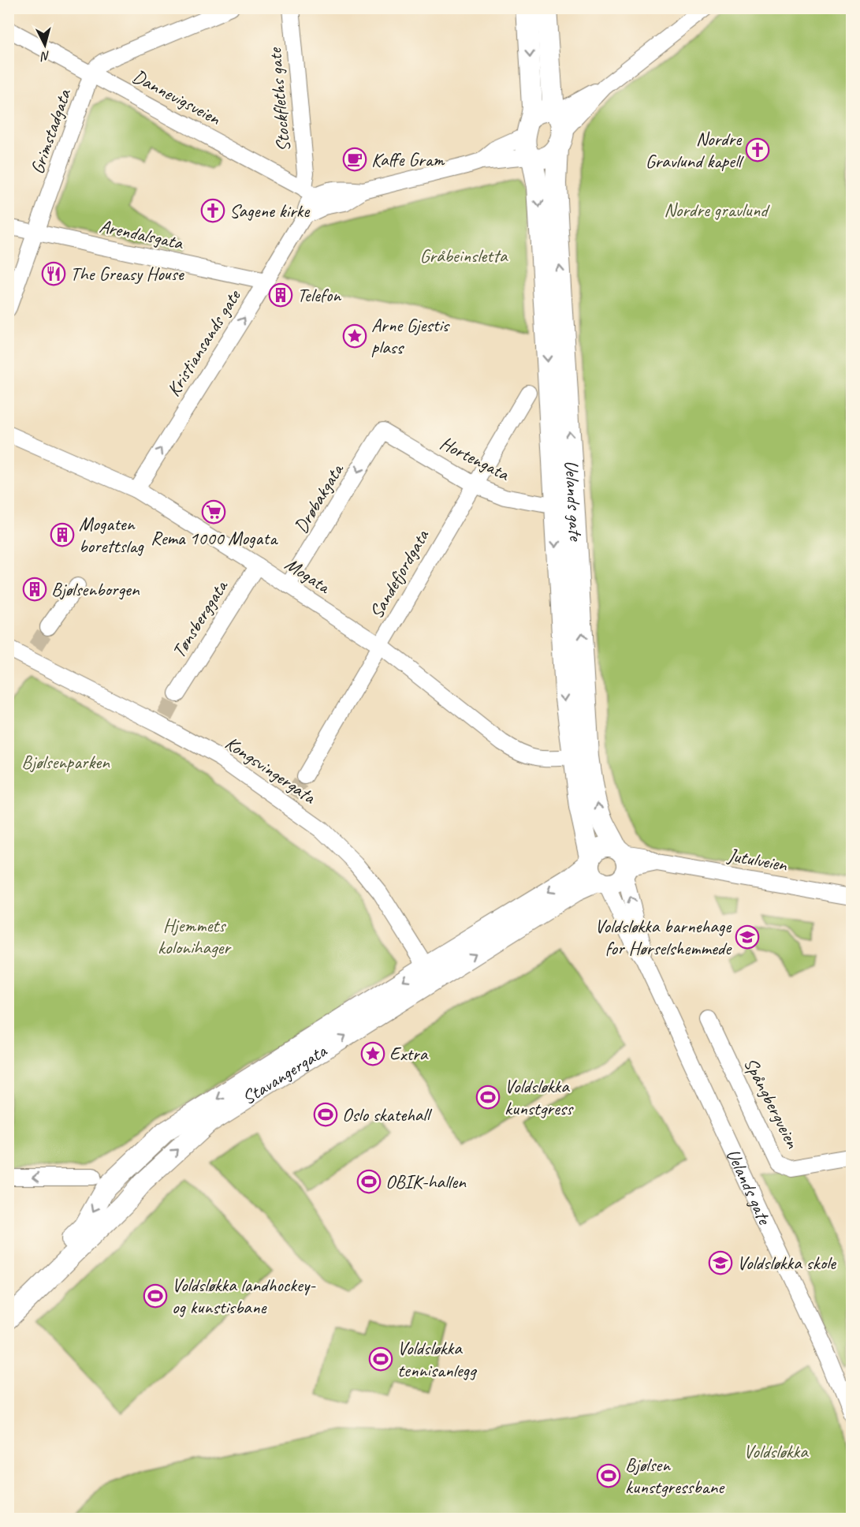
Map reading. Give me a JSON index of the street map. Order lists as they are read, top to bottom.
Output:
{
  "streets": {
    "main road": ["Uelands gate", "Stavangergata"],
    "street": [
      "Dannevigsveien",
      "Stockfleths gate",
      "Grimstadgata",
      "Arendalsgata",
      "Kristiansands gate",
      "Hortengata",
      "Drøbakgata",
      "Sandefjordgata",
      "Mogata",
      "Tønsberggata",
      "Kongsvingergata",
      "Jutulveien",
      "Spångbergveien"
    ]
  },
  "crossings": [
    ["Dannevigsveien", "Stockfleths gate"],
    ["Dannevigsveien", "Grimstadgata"],
    ["Dannevigsveien", "Kristiansands gate"],
    ["Stockfleths gate", "Kristiansands gate"],
    ["Grimstadgata", "Arendalsgata"],
    ["Arendalsgata", "Kristiansands gate"],
    ["Kristiansands gate", "Mogata"],
    ["Hortengata", "Drøbakgata"],
    ["Hortengata", "Uelands gate"],
    ["Hortengata", "Sandefjordgata"],
    ["Drøbakgata", "Mogata"],
    ["Uelands gate", "Mogata"],
    ["Uelands gate", "Jutulveien"],
    ["Uelands gate", "Stavangergata"],
    ["Sandefjordgata", "Mogata"],
    ["Mogata", "Tønsberggata"],
    ["Kongsvingergata", "Stavangergata"],
    ["Jutulveien", "Stavangergata"]
  ],
  "one_way": ["Kristiansands gate", "Drøbakgata"],
  "parks": [
    "Nordre gravlund",
    "Gråbeinsletta",
    "Bjølsenparken",
    "Hjemmets kolonihager",
    "Voldsløkka"
  ],
  "places": {
    "church": ["Nordre Gravlund kapell", "Sagene kirke"],
    "cafe": ["Kaffe Gram"],
    "restaurant": ["The Greasy House"],
    "building": ["Telefon", "Mogaten borettslag", "Bjølsenborgen"],
    "place": ["Arne Gjestis plass", "Extra"],
    "supermarket": ["Rema 1000 Mogata"],
    "school or university": ["Voldsløkka barnehage for Hørselshemmede", "Voldsløkka skole"],
    "sports": [
      "Voldsløkka kunstgress",
      "Oslo skatehall",
      "OBIK-hallen",
      "Voldsløkka landhockey- og kunstisbane",
      "Voldsløkka tennisanlegg",
      "Bjølsen kunstgressbane"
    ]
  },
  "north": "bottom"
}
